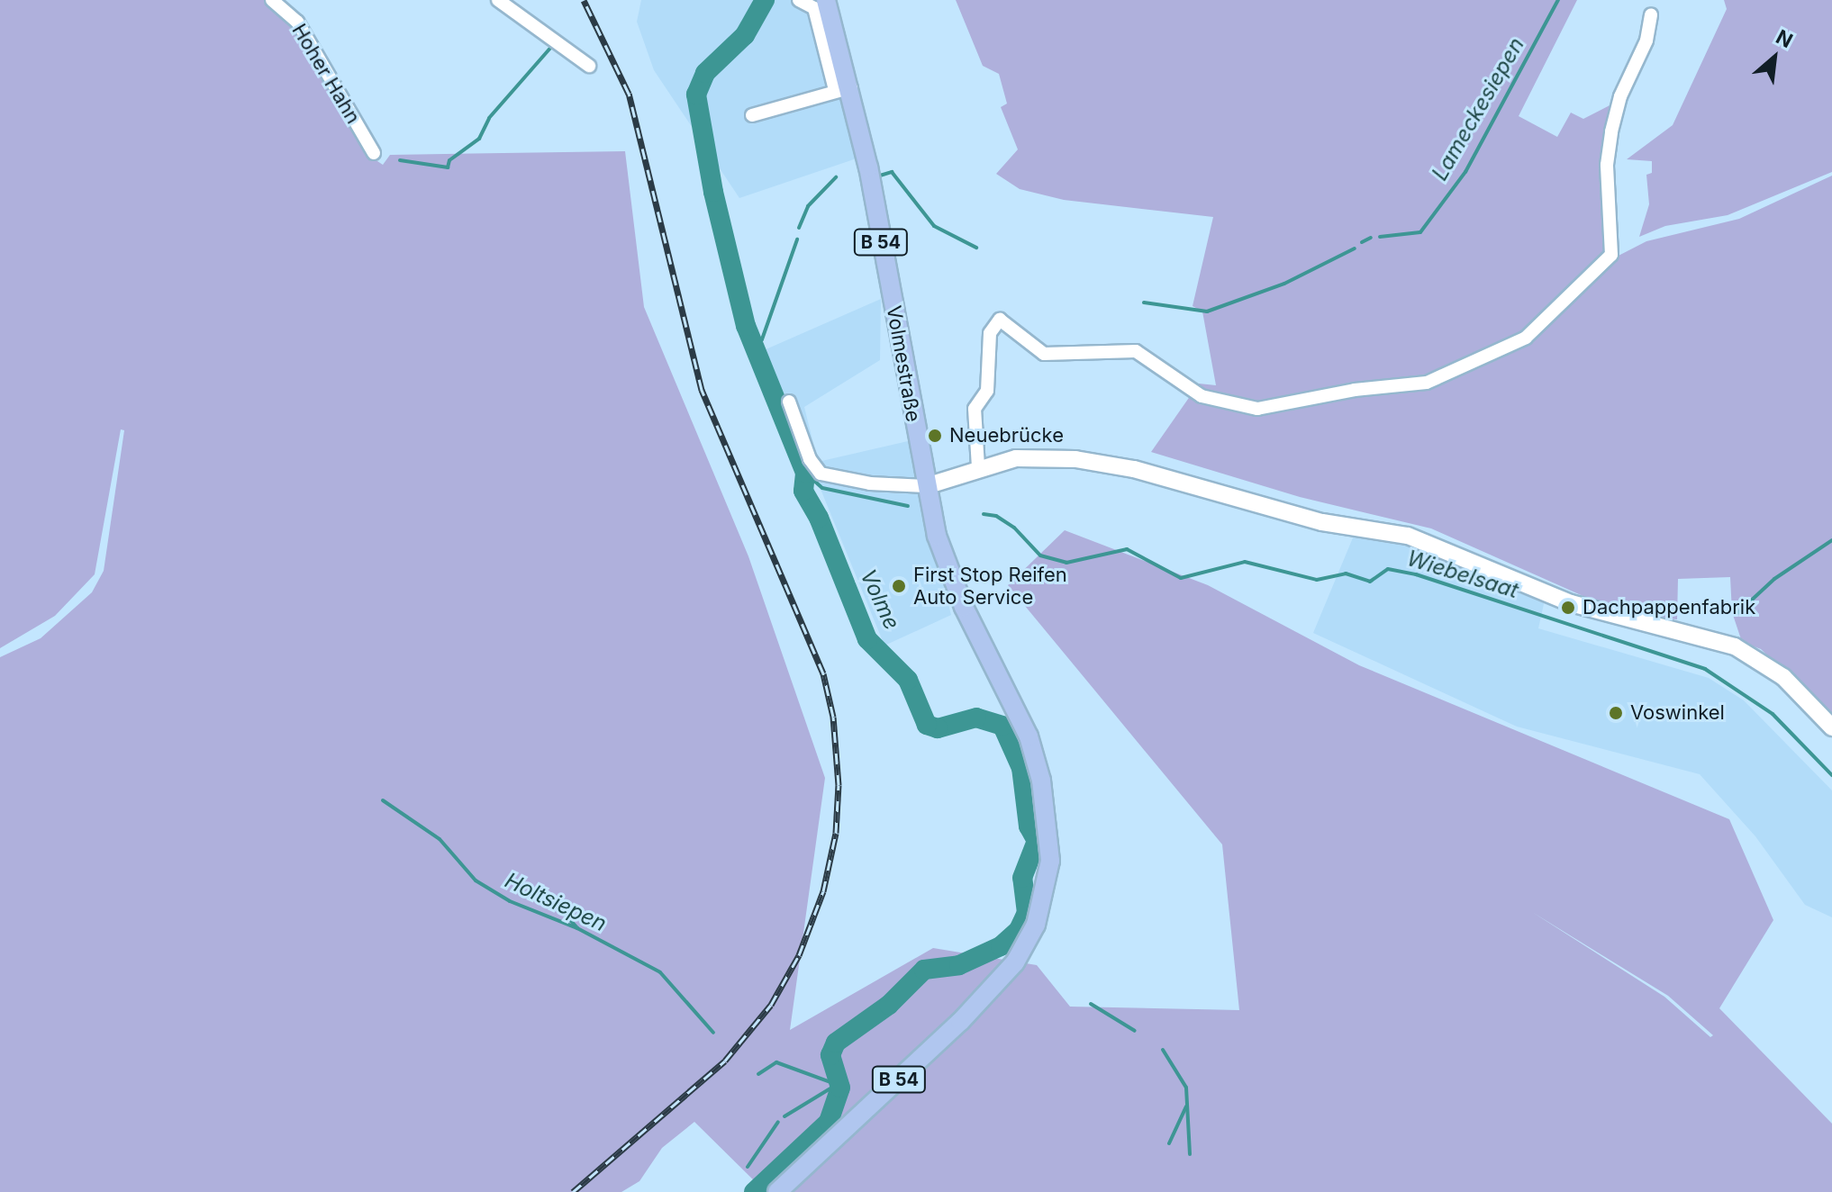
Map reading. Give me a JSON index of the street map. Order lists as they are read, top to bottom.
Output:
{
  "streets": {
    "main road": ["B 54", "Volmestraße"],
    "street": ["Hoher Hahn"]
  },
  "water": [
    "Lameckesiepen",
    "Wiebelsaat",
    "Volme",
    "Holtsiepen"
  ],
  "places": [
    "Neuebrücke",
    "First Stop Reifen Auto Service",
    "Dachpappenfabrik",
    "Voswinkel"
  ],
  "north": "top right"
}
